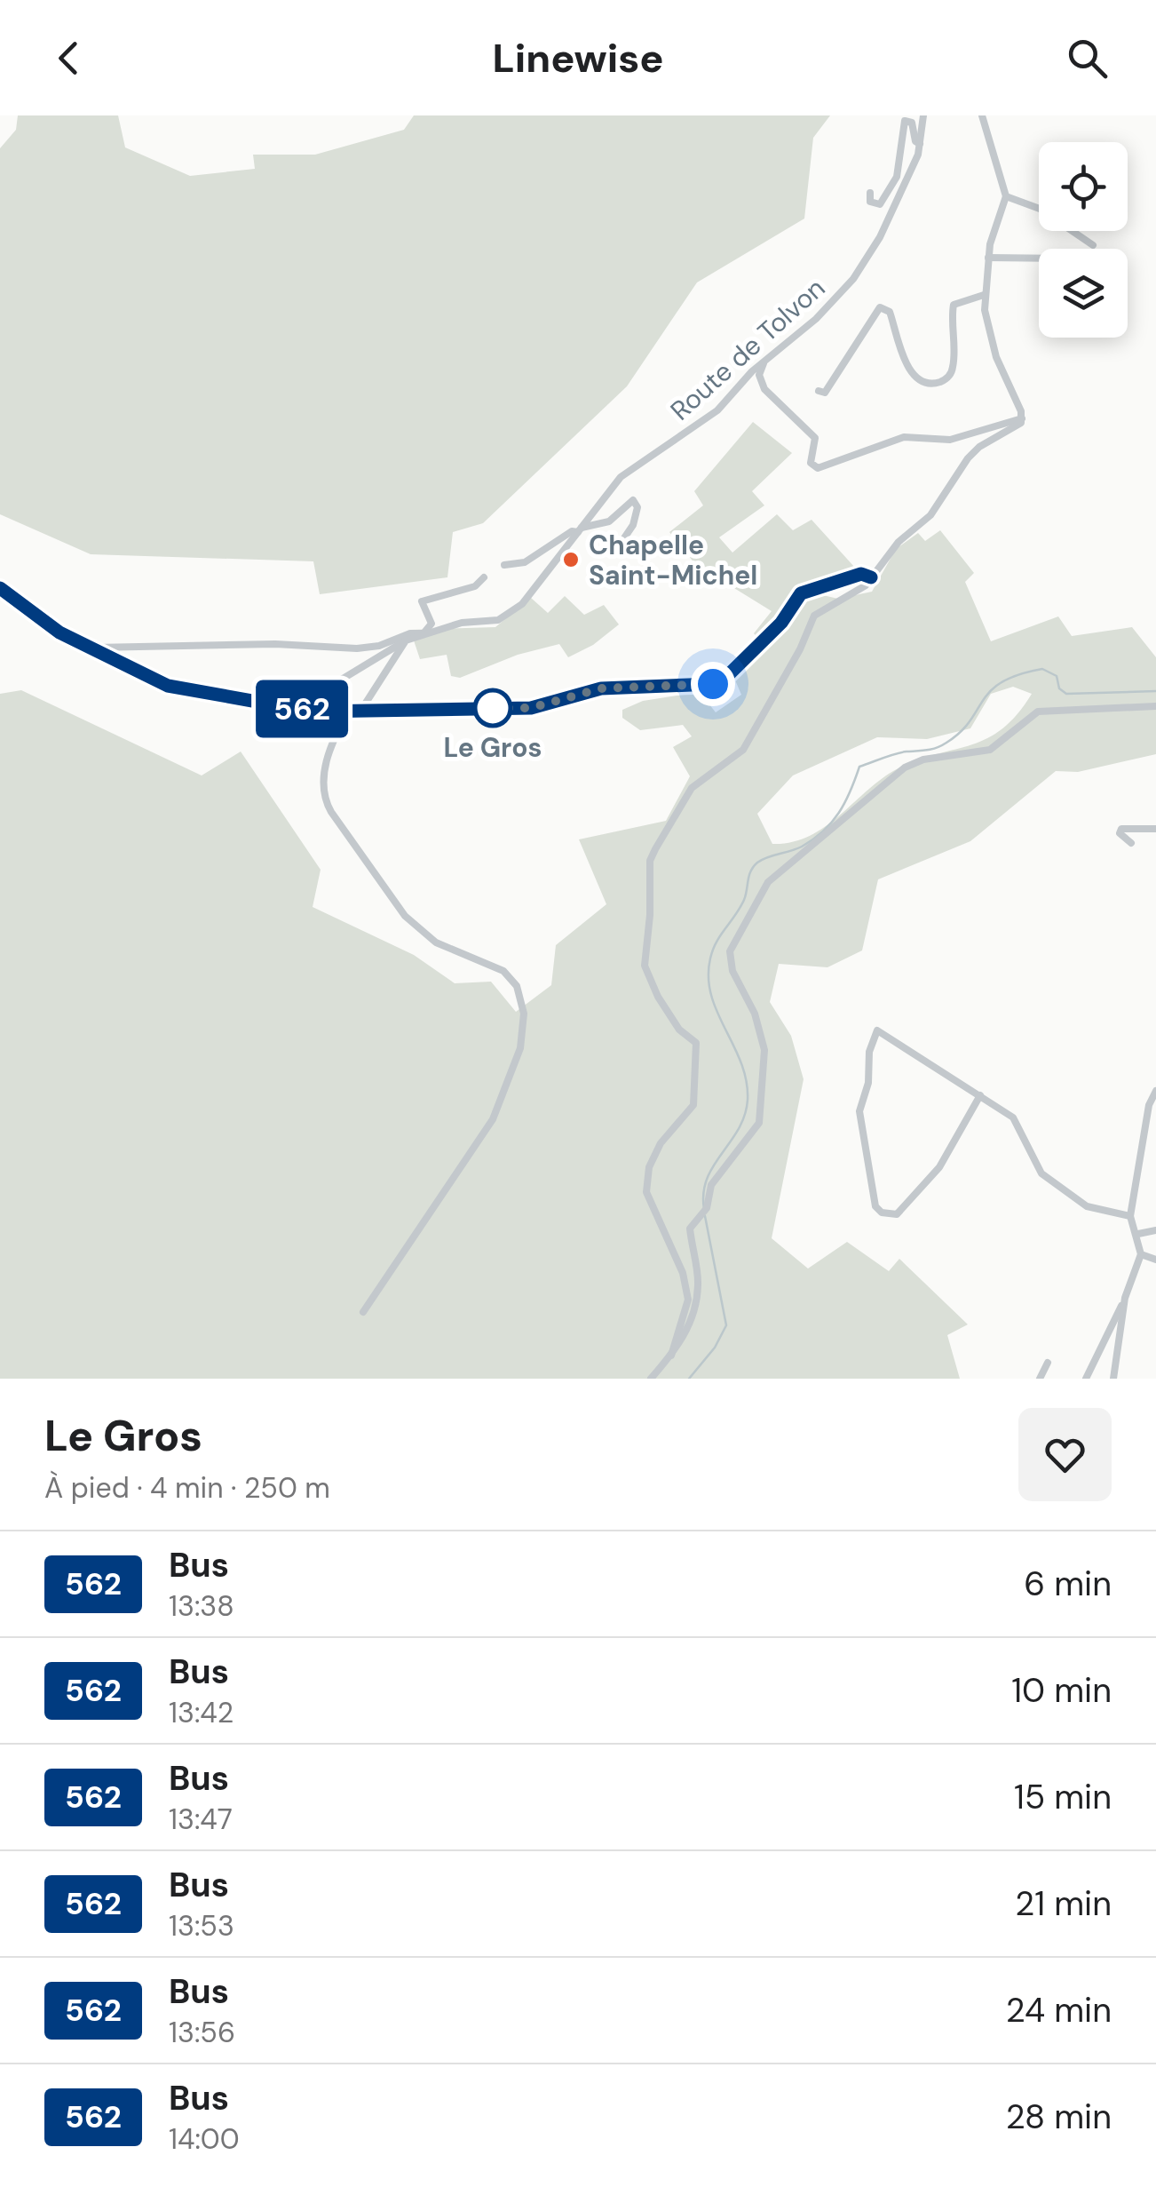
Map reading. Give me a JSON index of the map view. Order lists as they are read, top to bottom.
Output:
{
  "streets": {
    "street": ["Route de Tolvon"]
  },
  "places": ["Chapelle Saint-Michel", "Le Gros"],
  "lines": ["bus line 562"],
  "page": {
    "header": "Linewise",
    "on_map": "562",
    "heading": ["Le Gros", "À pied · 4 min · 250 m"],
    "list": [
      {
        "mark": "562",
        "name": "Bus",
        "note": "13:38",
        "value": "6 min"
      },
      {
        "mark": "562",
        "name": "Bus",
        "note": "13:42",
        "value": "10 min"
      },
      {
        "mark": "562",
        "name": "Bus",
        "note": "13:47",
        "value": "15 min"
      },
      {
        "mark": "562",
        "name": "Bus",
        "note": "13:53",
        "value": "21 min"
      },
      {
        "mark": "562",
        "name": "Bus",
        "note": "13:56",
        "value": "24 min"
      },
      {
        "mark": "562",
        "name": "Bus",
        "note": "14:00",
        "value": "28 min"
      }
    ]
  }
}
